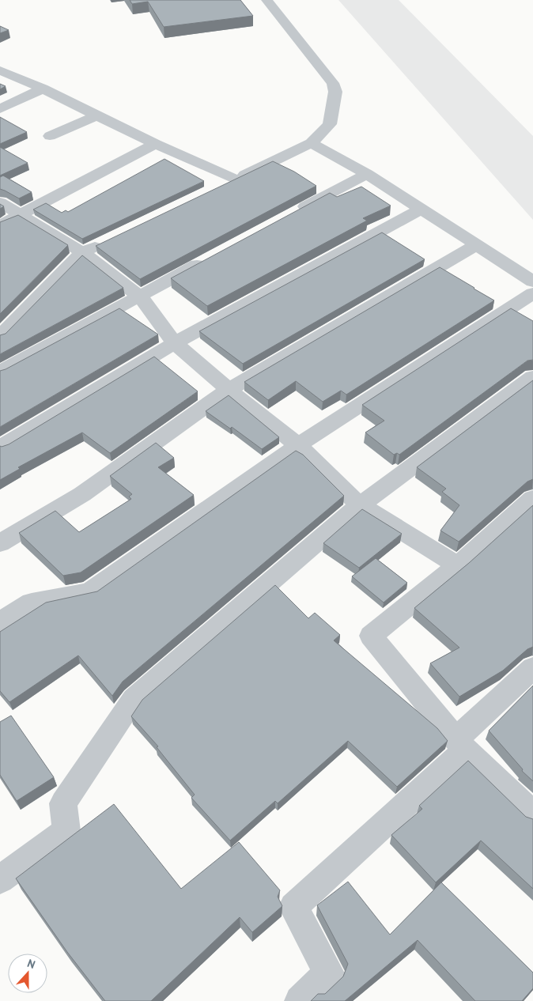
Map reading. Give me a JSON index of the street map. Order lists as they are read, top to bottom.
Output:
{
  "north": "top"
}
